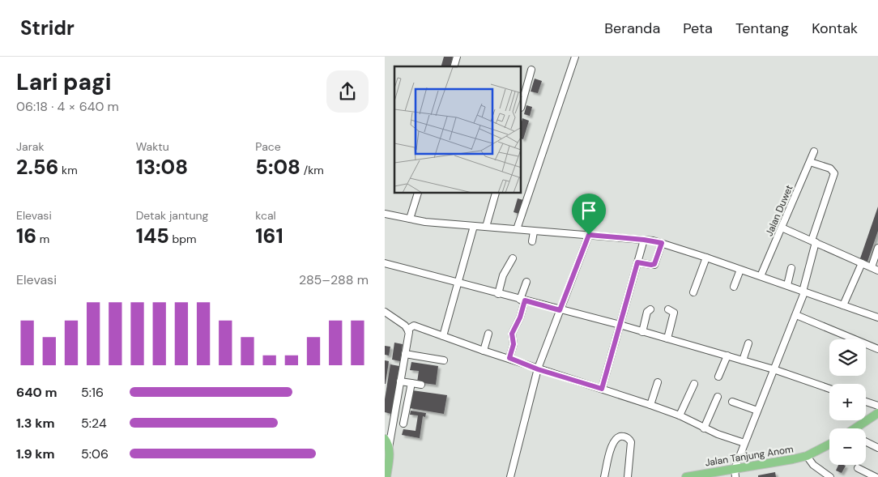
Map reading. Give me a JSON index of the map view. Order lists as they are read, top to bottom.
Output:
{
  "streets": {
    "main road": ["Jalan Tanjung Anom"],
    "street": ["Jalan Duwet"]
  },
  "page": {
    "header": "Stridr",
    "nav": [
      "Beranda",
      "Peta",
      "Tentang",
      "Kontak"
    ],
    "heading": ["Lari pagi", "06:18 · 4 × 640 m"],
    "stats": [
      ["Jarak", "2.56 km"],
      ["Waktu", "13:08"],
      ["Pace", "5:08 /km"],
      ["Elevasi", "16 m"],
      ["Detak jantung", "145 bpm"],
      ["kcal", "161"]
    ],
    "chart": ["Elevasi", "285–288 m"],
    "map_buttons": ["+", "−"],
    "list": [
      {
        "name": "640 m",
        "note": "5:16"
      },
      {
        "name": "1.3 km",
        "note": "5:24"
      },
      {
        "name": "1.9 km",
        "note": "5:06"
      }
    ]
  }
}
